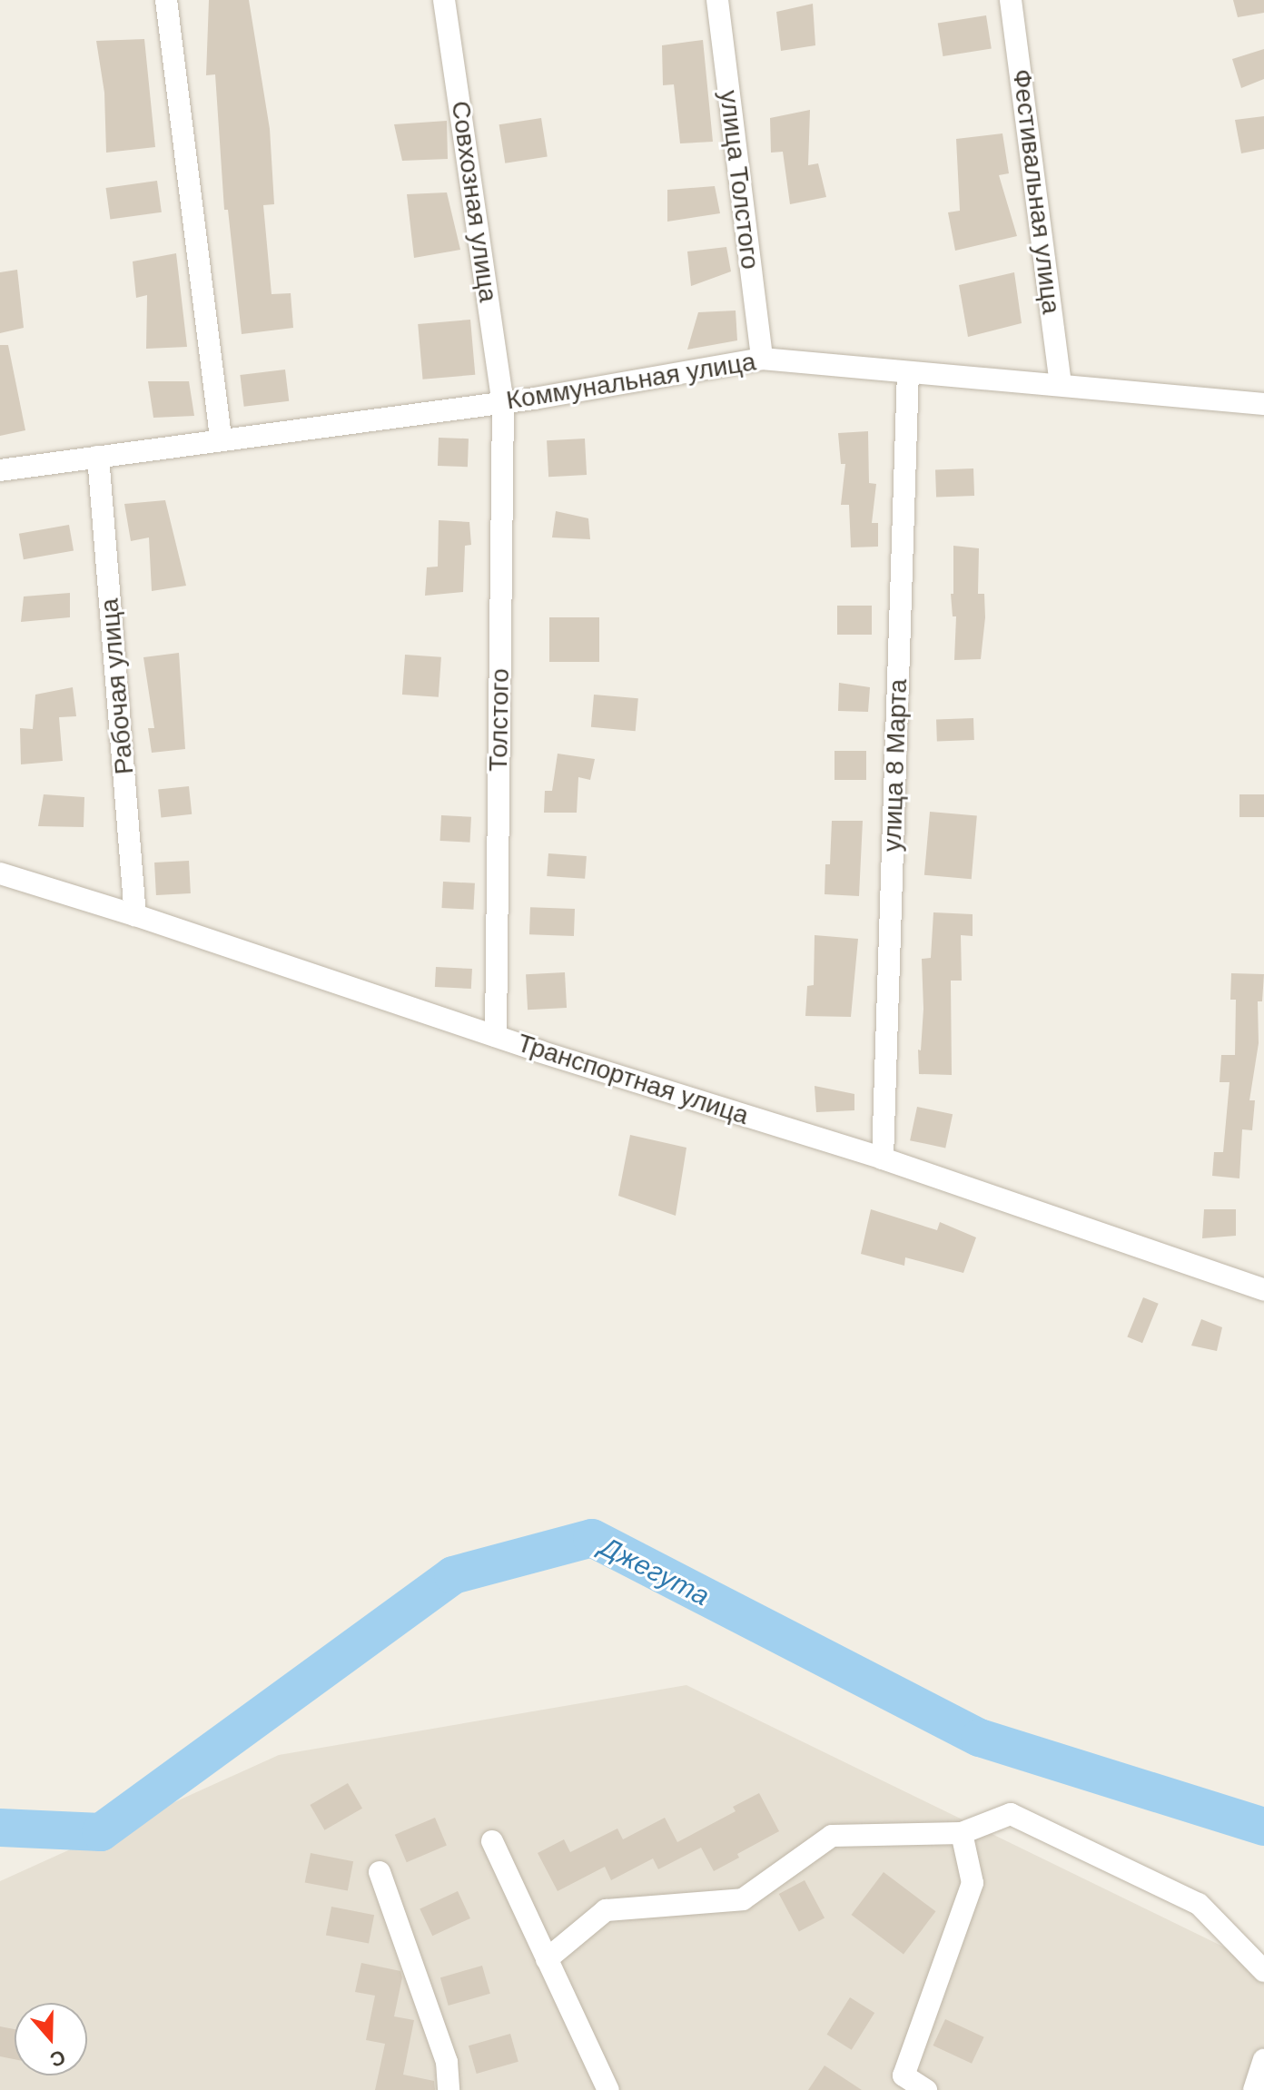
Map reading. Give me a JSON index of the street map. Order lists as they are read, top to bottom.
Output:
{
  "streets": {
    "street": [
      "улица Толстого",
      "Фестивальная улица",
      "Совхозная улица",
      "Коммунальная улица",
      "Рабочая улица",
      "Толстого",
      "улица 8 Марта",
      "Транспортная улица"
    ]
  },
  "crossings": [
    ["улица Толстого", "Коммунальная улица"],
    ["Фестивальная улица", "Коммунальная улица"],
    ["Совхозная улица", "Коммунальная улица"],
    ["Совхозная улица", "Толстого"],
    ["Коммунальная улица", "Рабочая улица"],
    ["Коммунальная улица", "Толстого"],
    ["Коммунальная улица", "улица 8 Марта"],
    ["Рабочая улица", "Транспортная улица"],
    ["Толстого", "Транспортная улица"],
    ["улица 8 Марта", "Транспортная улица"]
  ],
  "water": ["Джегута"],
  "north": "bottom"
}
